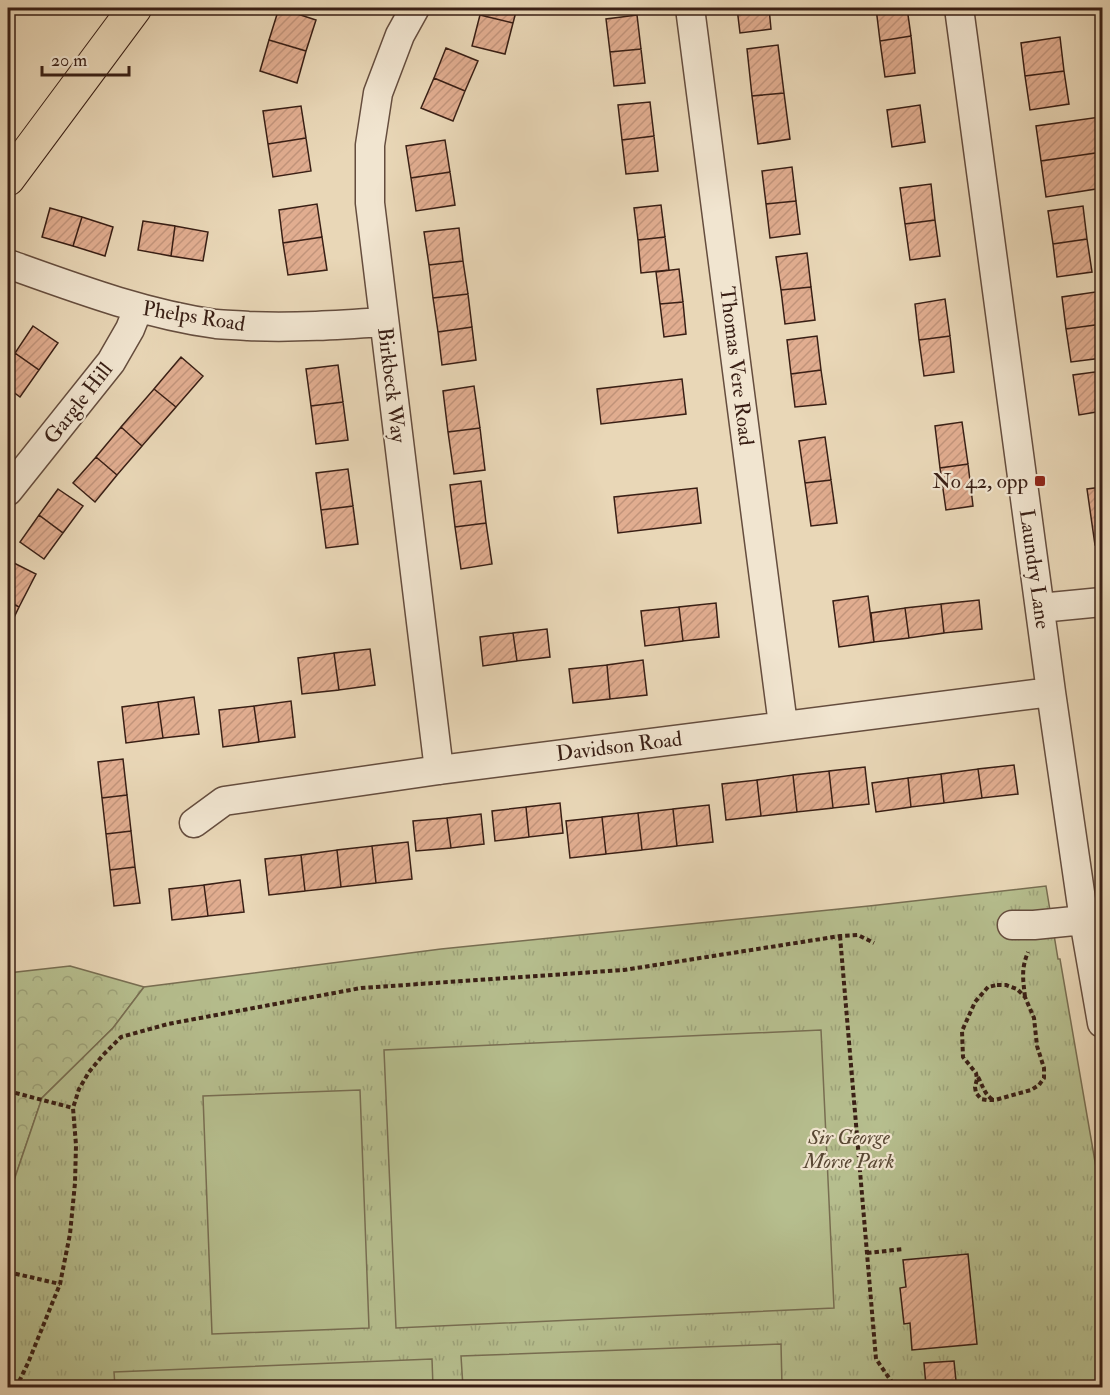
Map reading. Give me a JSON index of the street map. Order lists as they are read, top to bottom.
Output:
{
  "streets": {
    "street": [
      "Phelps Road",
      "Thomas Vere Road",
      "Birkbeck Way",
      "Gargle Hill",
      "Laundry Lane",
      "Davidson Road"
    ]
  },
  "crossings": [
    ["Phelps Road", "Birkbeck Way"],
    ["Phelps Road", "Gargle Hill"],
    ["Thomas Vere Road", "Davidson Road"],
    ["Birkbeck Way", "Davidson Road"],
    ["Laundry Lane", "Davidson Road"]
  ],
  "parks": ["Sir George Morse Park"],
  "places": {
    "transit": ["No 42, opp"]
  },
  "scale_bar": "20 m"
}
